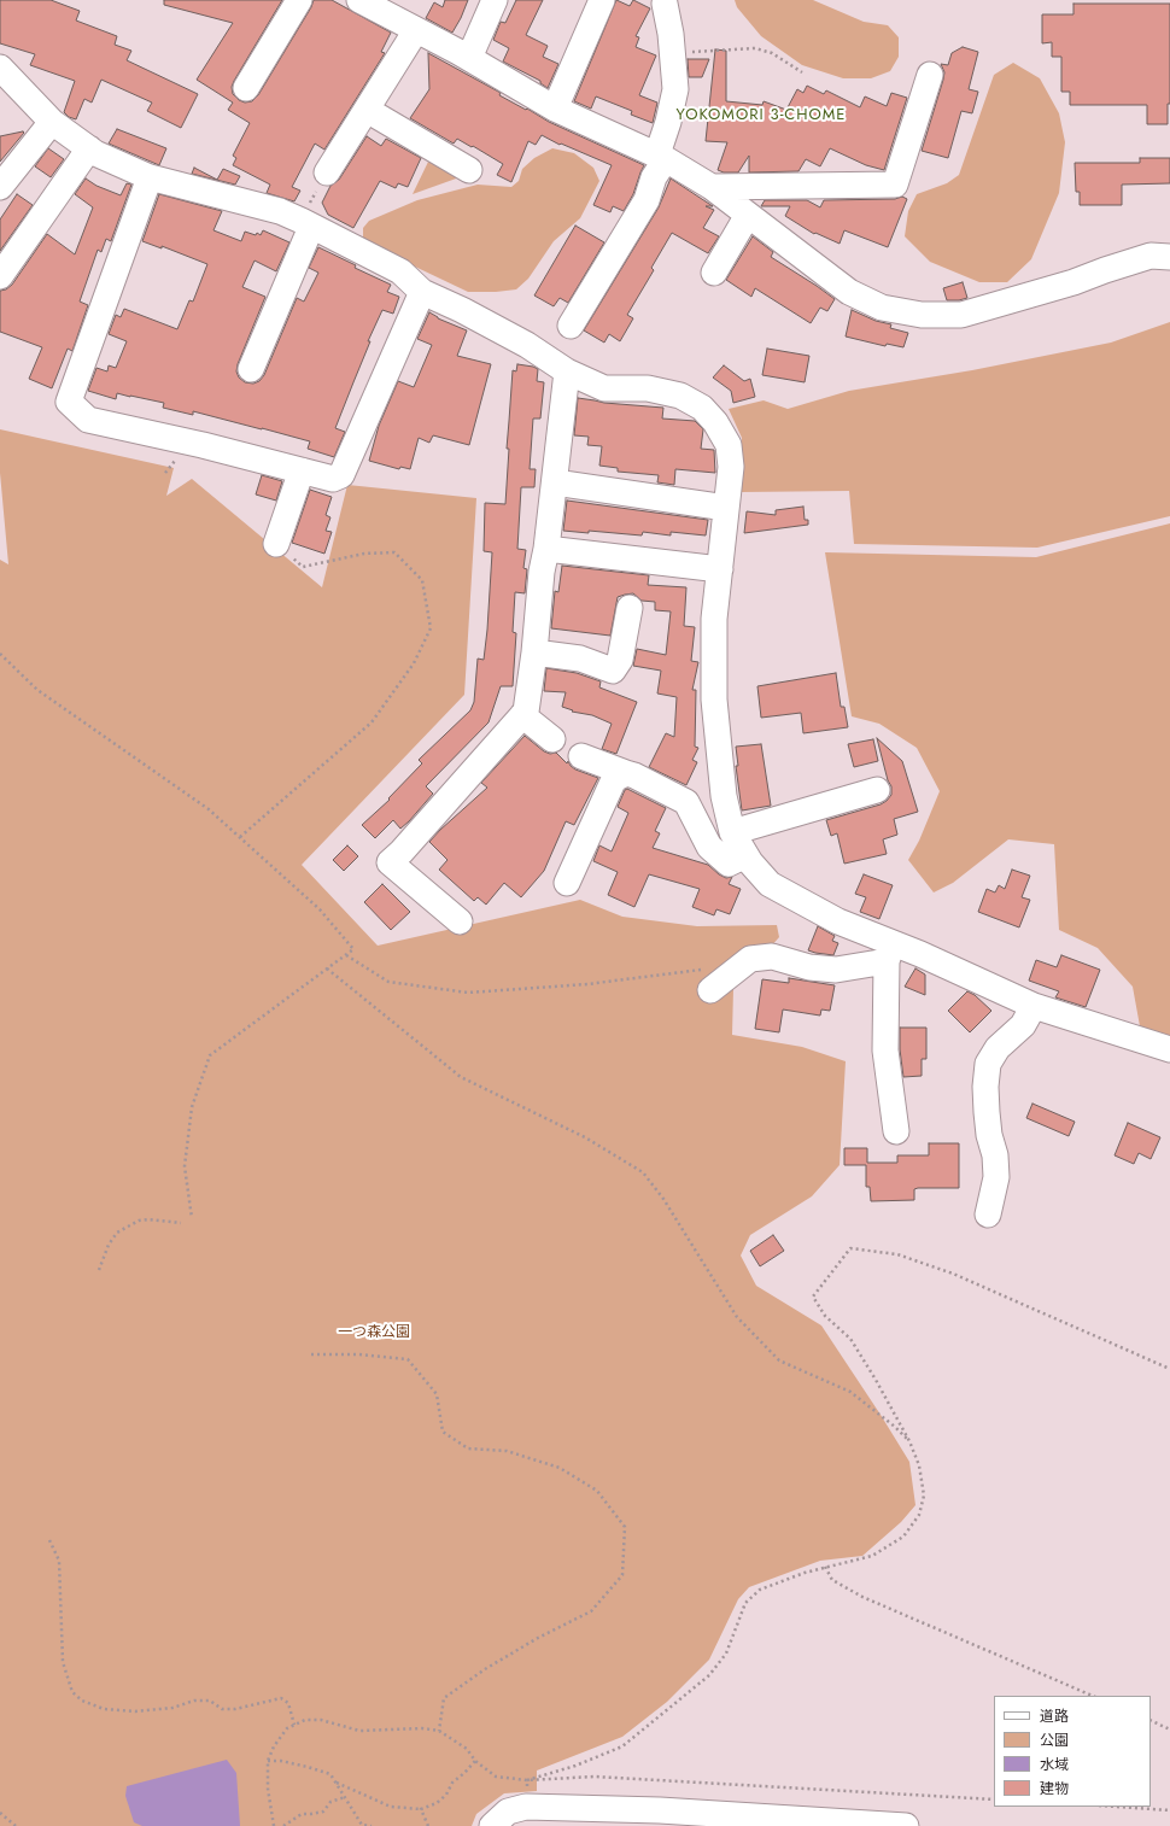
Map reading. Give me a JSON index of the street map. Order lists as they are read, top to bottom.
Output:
{
  "districts": ["YOKOMORI 3-CHOME"],
  "parks": ["一つ森公園"],
  "legend": [
    "道路",
    "公園",
    "水域",
    "建物"
  ]
}
